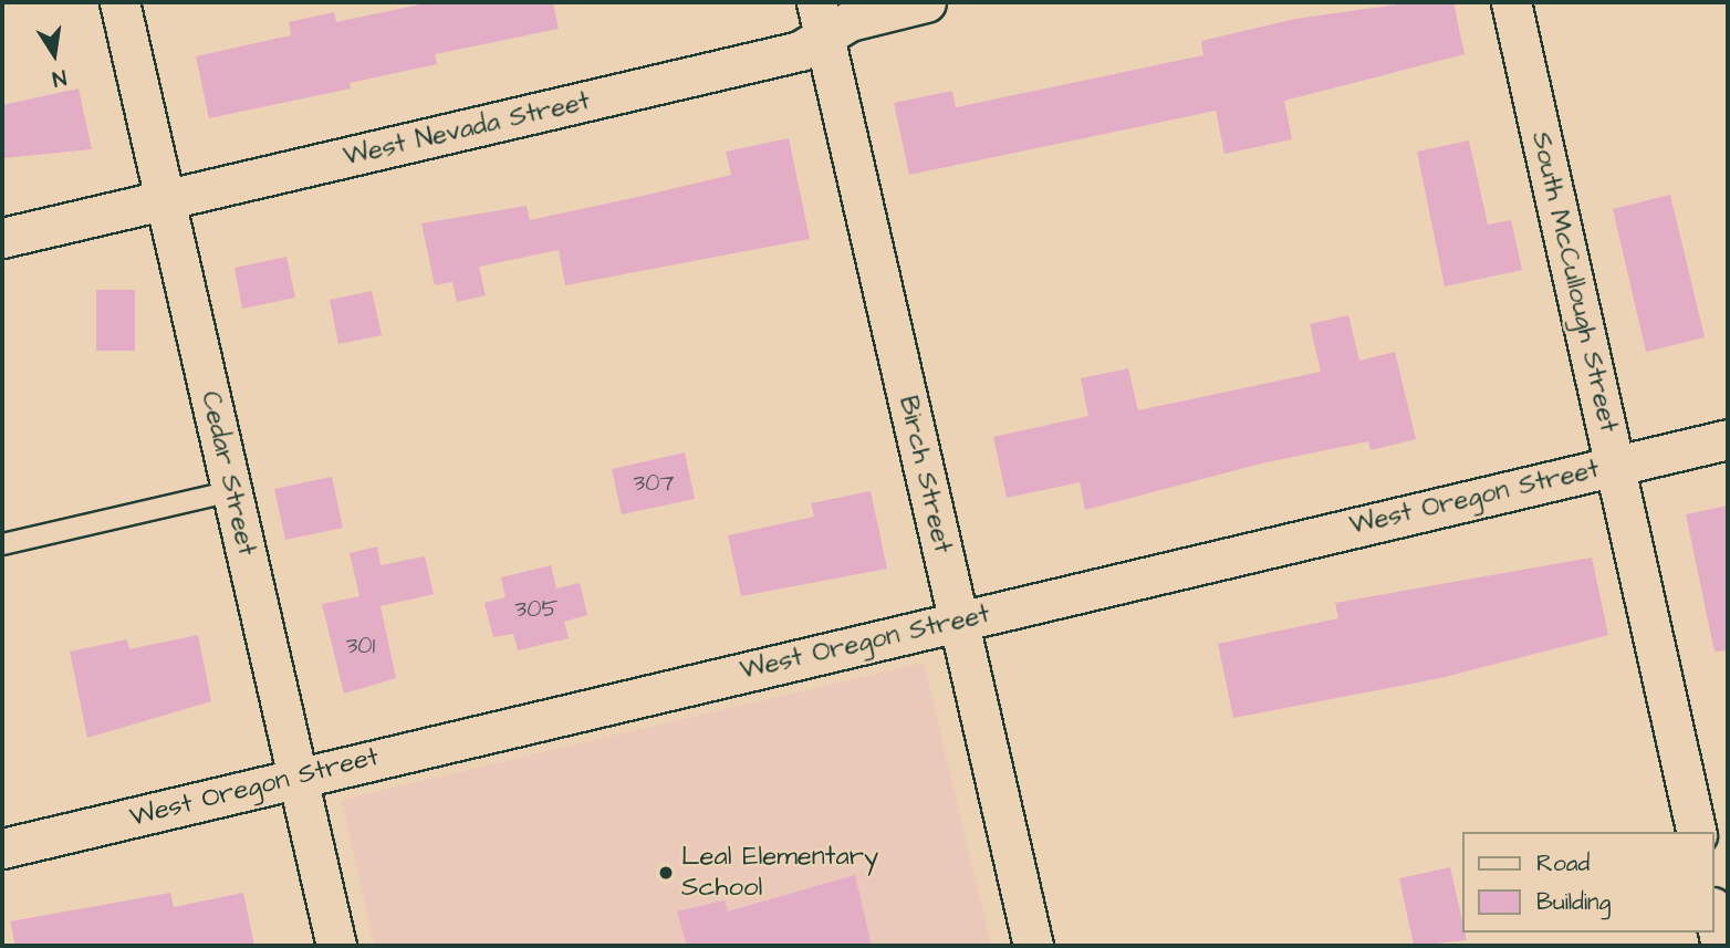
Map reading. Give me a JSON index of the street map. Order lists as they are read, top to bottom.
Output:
{
  "streets": {
    "street": [
      "West Nevada Street",
      "South McCullough Street",
      "Cedar Street",
      "Birch Street",
      "West Oregon Street"
    ]
  },
  "crossings": [
    ["West Nevada Street", "Cedar Street"],
    ["West Nevada Street", "Birch Street"],
    ["South McCullough Street", "West Oregon Street"],
    ["Cedar Street", "West Oregon Street"],
    ["Birch Street", "West Oregon Street"]
  ],
  "places": ["Leal Elementary School"],
  "house_numbers": ["307", "305", "301"],
  "legend": ["Road", "Building"],
  "north": "bottom"
}
